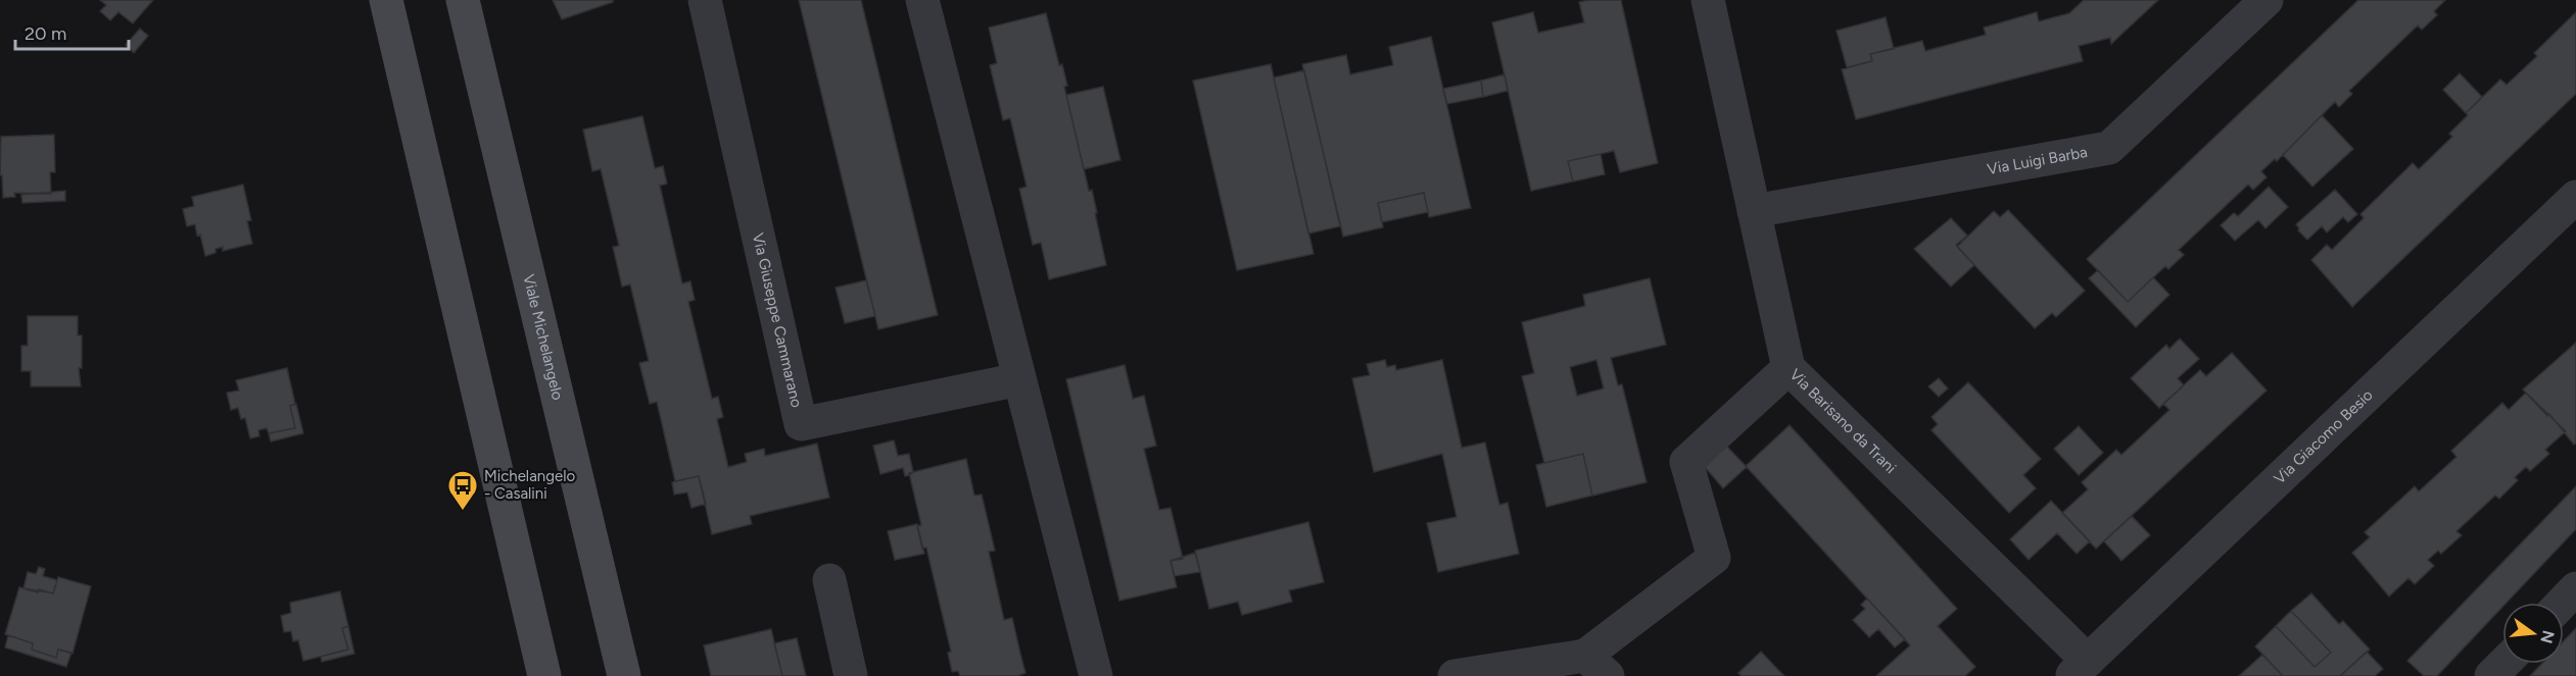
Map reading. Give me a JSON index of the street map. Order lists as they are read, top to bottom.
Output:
{
  "streets": {
    "street": [
      "Via Luigi Barba",
      "Via Giuseppe Cammarano",
      "Viale Michelangelo",
      "Via Barisano da Trani",
      "Via Giacomo Besio"
    ]
  },
  "crossings": [
    ["Via Luigi Barba", "Via Barisano da Trani"],
    ["Via Barisano da Trani", "Via Giacomo Besio"]
  ],
  "places": {
    "bus stop": ["Michelangelo - Casalini"]
  },
  "scale_bar": "20 m",
  "north": "right"
}
